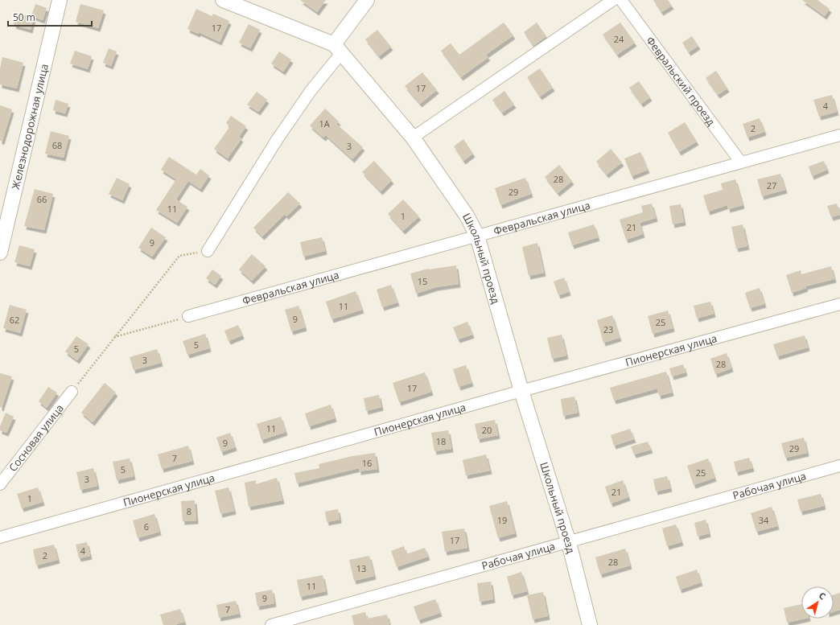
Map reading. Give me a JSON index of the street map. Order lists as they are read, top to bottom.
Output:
{
  "streets": {
    "street": [
      "Февральский проезд",
      "Железнодорожная улица",
      "Февральская улица",
      "Школьный проезд",
      "Пионерская улица",
      "Сосновая улица",
      "Рабочая улица"
    ]
  },
  "crossings": [
    ["Февральский проезд", "Февральская улица"],
    ["Февральская улица", "Школьный проезд"],
    ["Школьный проезд", "Пионерская улица"],
    ["Школьный проезд", "Рабочая улица"]
  ],
  "house_numbers": [
    "17",
    "24",
    "17",
    "4",
    "1А",
    "2",
    "68",
    "3",
    "28",
    "27",
    "29",
    "66",
    "11",
    "1",
    "21",
    "9",
    "15",
    "11",
    "9",
    "62",
    "25",
    "23",
    "5",
    "5",
    "3",
    "28",
    "17",
    "11",
    "20",
    "18",
    "9",
    "29",
    "7",
    "16",
    "5",
    "25",
    "3",
    "21",
    "1",
    "8",
    "19",
    "34",
    "6",
    "17",
    "4",
    "2",
    "28",
    "13",
    "11",
    "9",
    "7"
  ],
  "scale_bar": "50 m",
  "north": "top right"
}
